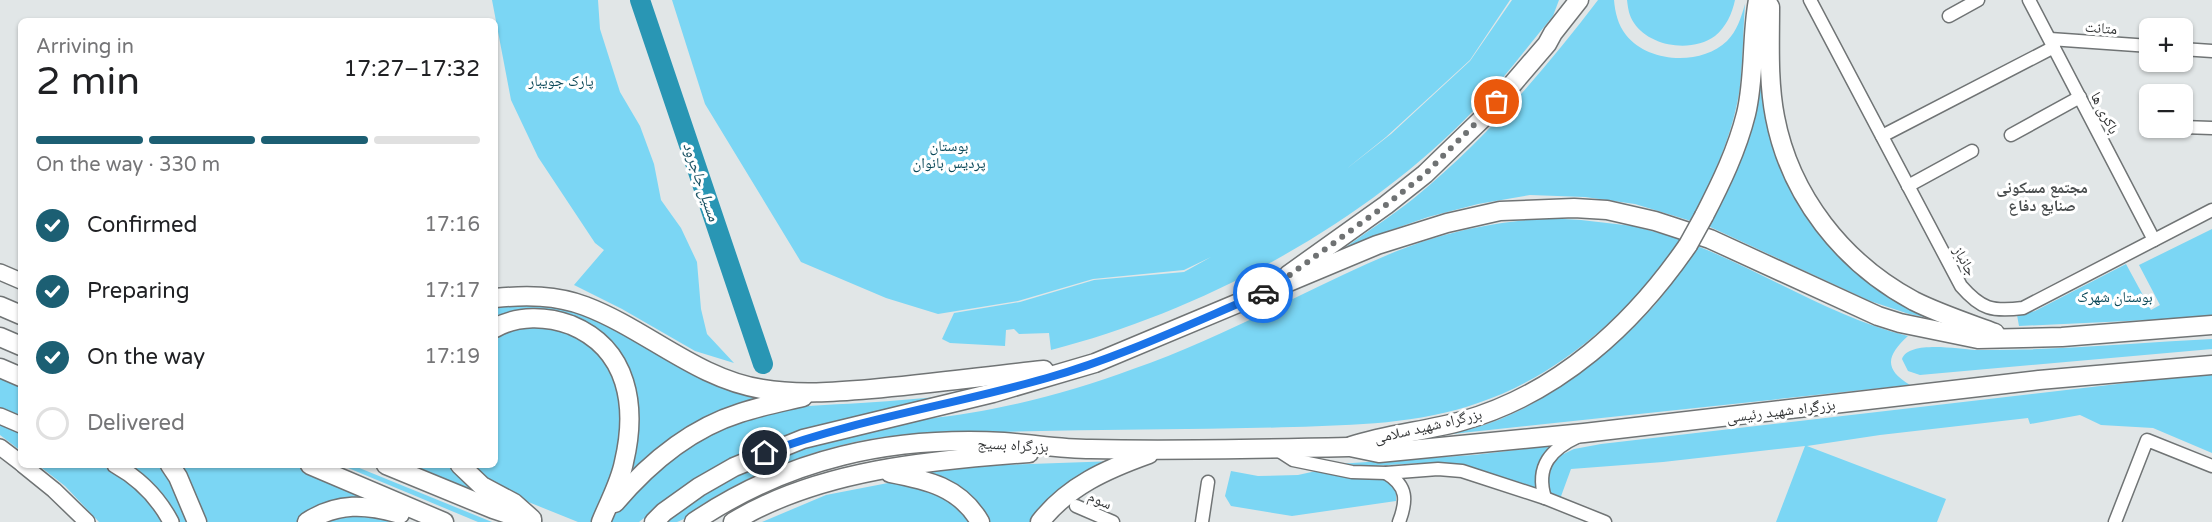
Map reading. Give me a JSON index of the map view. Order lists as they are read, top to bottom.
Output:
{
  "streets": {
    "highway": ["بزرگراه شهید رئیسی", "بزرگراه شهید سلامی", "بزرگراه بسیج"],
    "street": [
      "متانت",
      "باکری ها",
      "جانباز",
      "سوم"
    ]
  },
  "crossings": [
    ["متانت", "باکری ها"],
    ["باکری ها", "جانباز"],
    ["بزرگراه شهید رئیسی", "بزرگراه شهید سلامی"],
    ["بزرگراه شهید رئیسی", "بزرگراه بسیج"],
    ["بزرگراه شهید سلامی", "بزرگراه بسیج"]
  ],
  "districts": ["مجتمع مسکونی صنایع دفاع"],
  "water": ["مسیل جاجرود"],
  "parks": ["پارک جویبار", "بوستان پردیس بانوان", "بوستان شهرک"],
  "page": {
    "map_buttons": ["+", "−"],
    "heading": ["2 min", "Arriving in", "17:27–17:32"],
    "bar": "On the way · 330 m",
    "list": [
      ["Confirmed", "17:16"],
      ["Preparing", "17:17"],
      ["On the way", "17:19"],
      "Delivered"
    ]
  }
}
